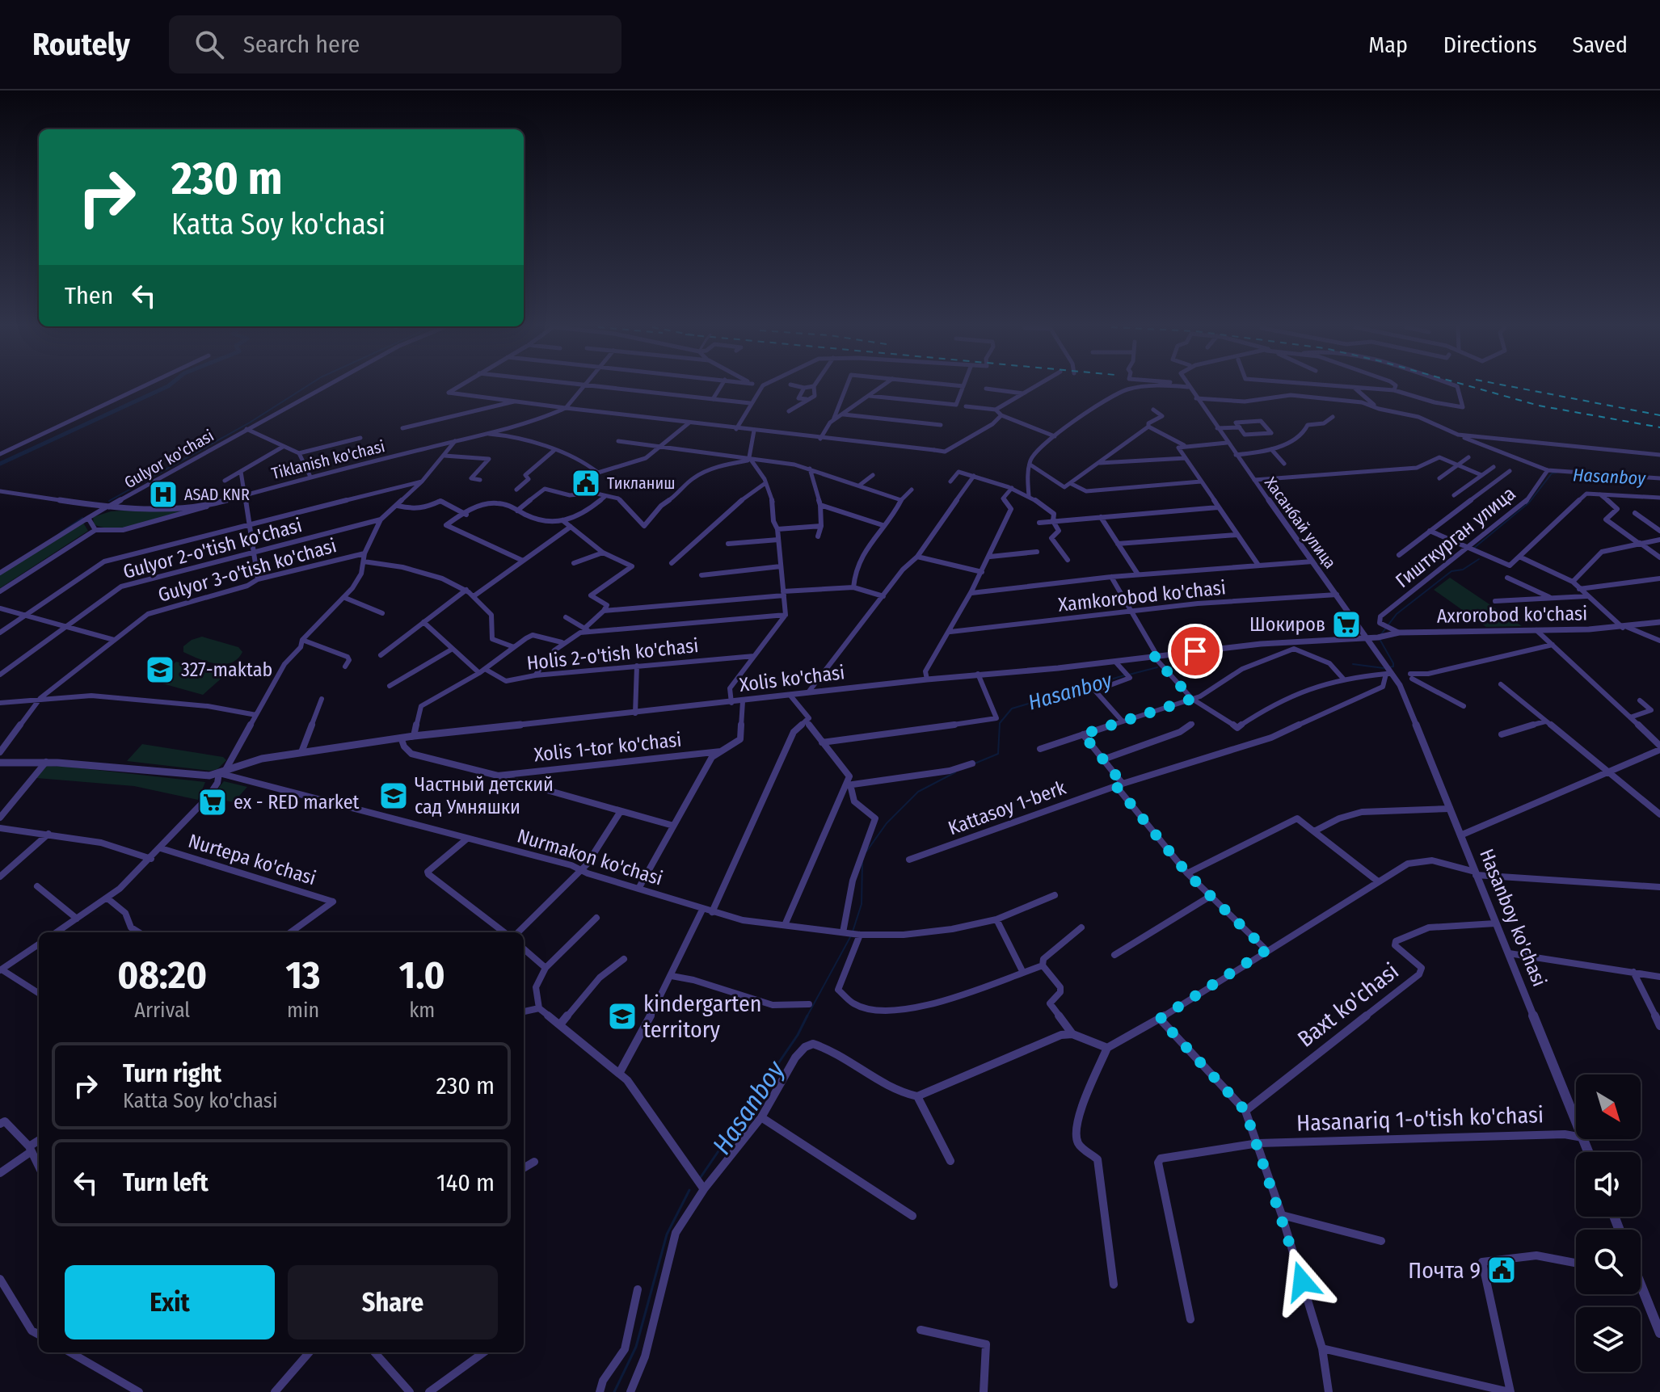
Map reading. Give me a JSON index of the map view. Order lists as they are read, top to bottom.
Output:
{
  "streets": {
    "street": [
      "Gulyor ko'chasi",
      "Tiklanish ko'chasi",
      "Хасанбай улица",
      "Гишткурган улица",
      "Gulyor 2-o'tish ko'chasi",
      "Gulyor 3-o'tish ko'chasi",
      "Xamkorobod ko'chasi",
      "Axrorobod ko'chasi",
      "Holis 2-o'tish ko'chasi",
      "Xolis ko'chasi",
      "Xolis 1-tor ko'chasi",
      "Kattasoy 1-berk",
      "Nurmakon ko'chasi",
      "Nurtepa ko'chasi",
      "Hasanboy ko'chasi",
      "Baxt ko'chasi",
      "Hasanariq 1-o'tish ko'chasi"
    ]
  },
  "crossings": [
    ["Хасанбай улица", "Xamkorobod ko'chasi"],
    ["Хасанбай улица", "Axrorobod ko'chasi"],
    ["Хасанбай улица", "Xolis ko'chasi"],
    ["Хасанбай улица", "Kattasoy 1-berk"],
    ["Хасанбай улица", "Hasanboy ko'chasi"],
    ["Гишткурган улица", "Axrorobod ko'chasi"],
    ["Gulyor 2-o'tish ko'chasi", "Nurtepa ko'chasi"],
    ["Gulyor 3-o'tish ko'chasi", "Nurtepa ko'chasi"],
    ["Axrorobod ko'chasi", "Xolis ko'chasi"],
    ["Xolis ko'chasi", "Xolis 1-tor ko'chasi"],
    ["Xolis ko'chasi", "Nurmakon ko'chasi"],
    ["Xolis ko'chasi", "Nurtepa ko'chasi"],
    ["Nurmakon ko'chasi", "Nurtepa ko'chasi"],
    ["Hasanboy ko'chasi", "Baxt ko'chasi"]
  ],
  "water": ["Hasanboy"],
  "places": {
    "public building": ["Тикланиш", "Почта 9"],
    "hospital": ["ASAD KNR"],
    "supermarket": ["Шокиров", "ex - RED market"],
    "school or university": ["327-maktab", "Частный детский сад Умняшки", "kindergarten territory"]
  },
  "north": "bottom right",
  "page": {
    "header": "Routely",
    "search": "Search here",
    "nav": ["Map", "Directions", "Saved"],
    "turn": ["230 m", "Katta Soy ko'chasi"],
    "then": "Then",
    "eta": [
      "08:20",
      "Arrival",
      "13",
      "min",
      "1.0",
      "km"
    ],
    "list": [
      {
        "name": "Turn right",
        "note": "Katta Soy ko'chasi",
        "value": "230 m"
      },
      {
        "name": "Turn left",
        "value": "140 m"
      }
    ],
    "buttons": ["Exit", "Share"]
  }
}
